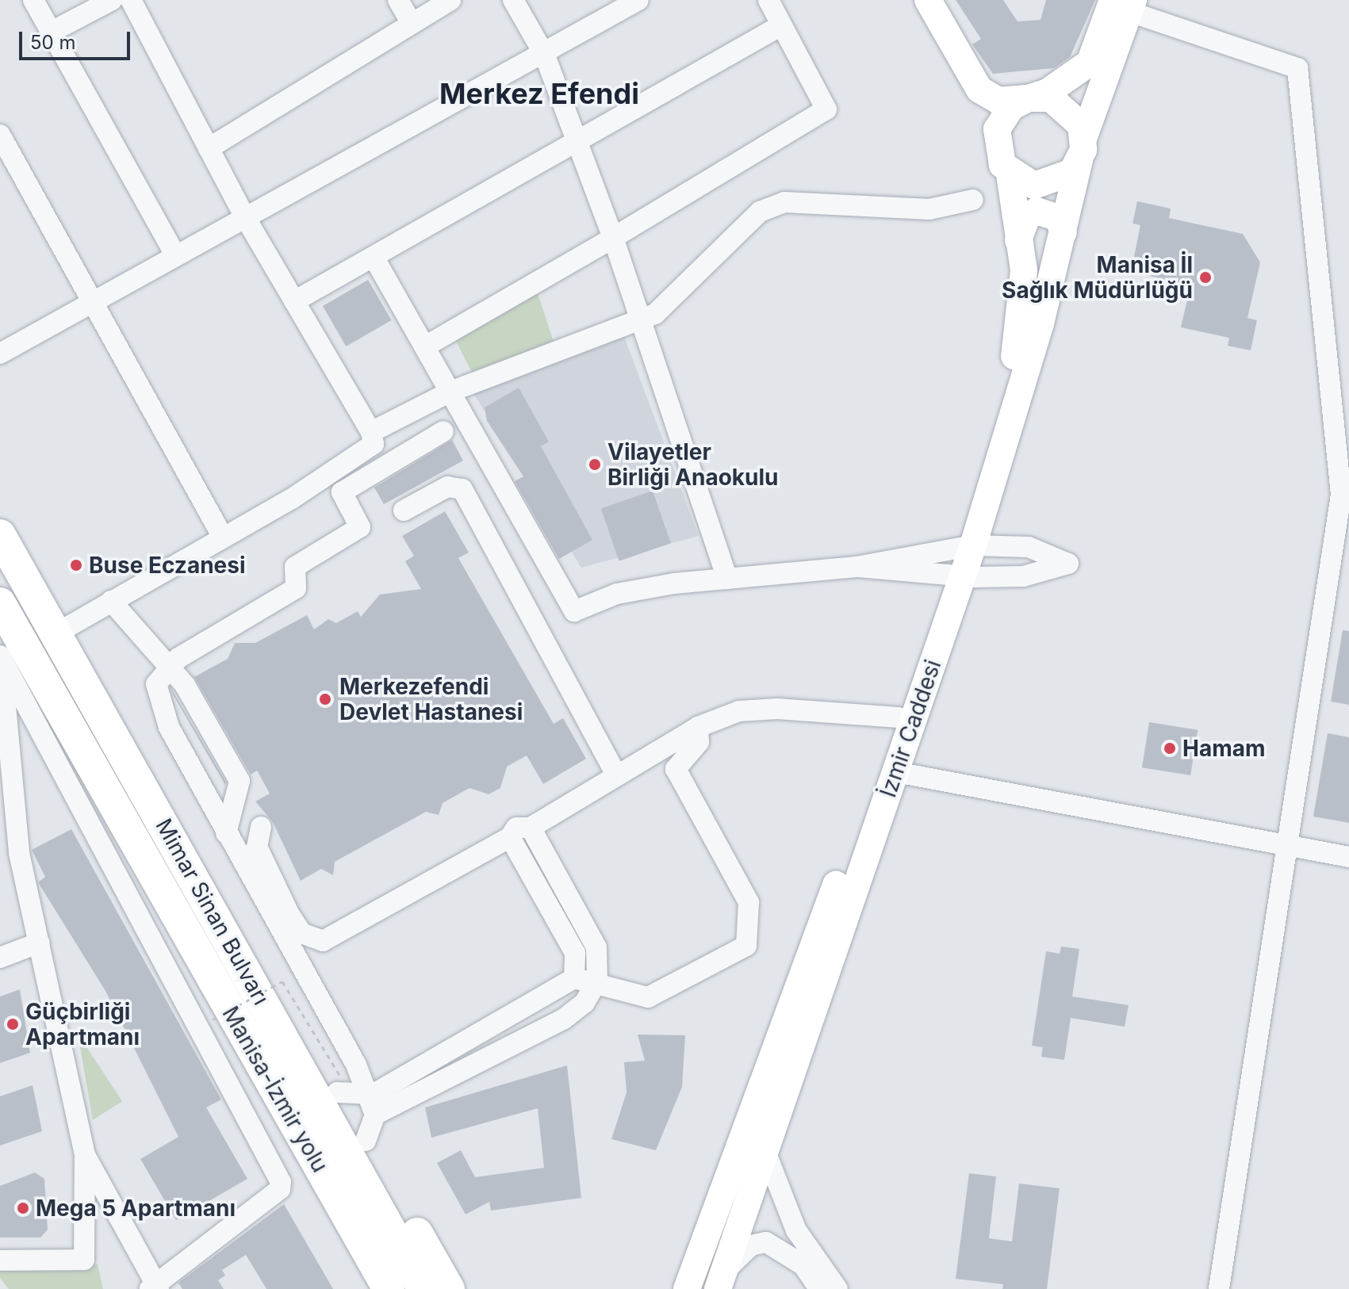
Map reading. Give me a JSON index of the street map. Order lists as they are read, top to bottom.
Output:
{
  "streets": {
    "highway": ["Mimar Sinan Bulvarı", "Manisa-İzmir yolu"],
    "main road": ["İzmir Caddesi"]
  },
  "crossings": [
    ["Mimar Sinan Bulvarı", "Manisa-İzmir yolu"]
  ],
  "districts": ["Merkez Efendi"],
  "places": [
    "Manisa İl Sağlık Müdürlüğü",
    "Vilayetler Birliği Anaokulu",
    "Buse Eczanesi",
    "Merkezefendi Devlet Hastanesi",
    "Hamam",
    "Güçbirliği Apartmanı",
    "Mega 5 Apartmanı"
  ],
  "scale_bar": "50 m"
}
